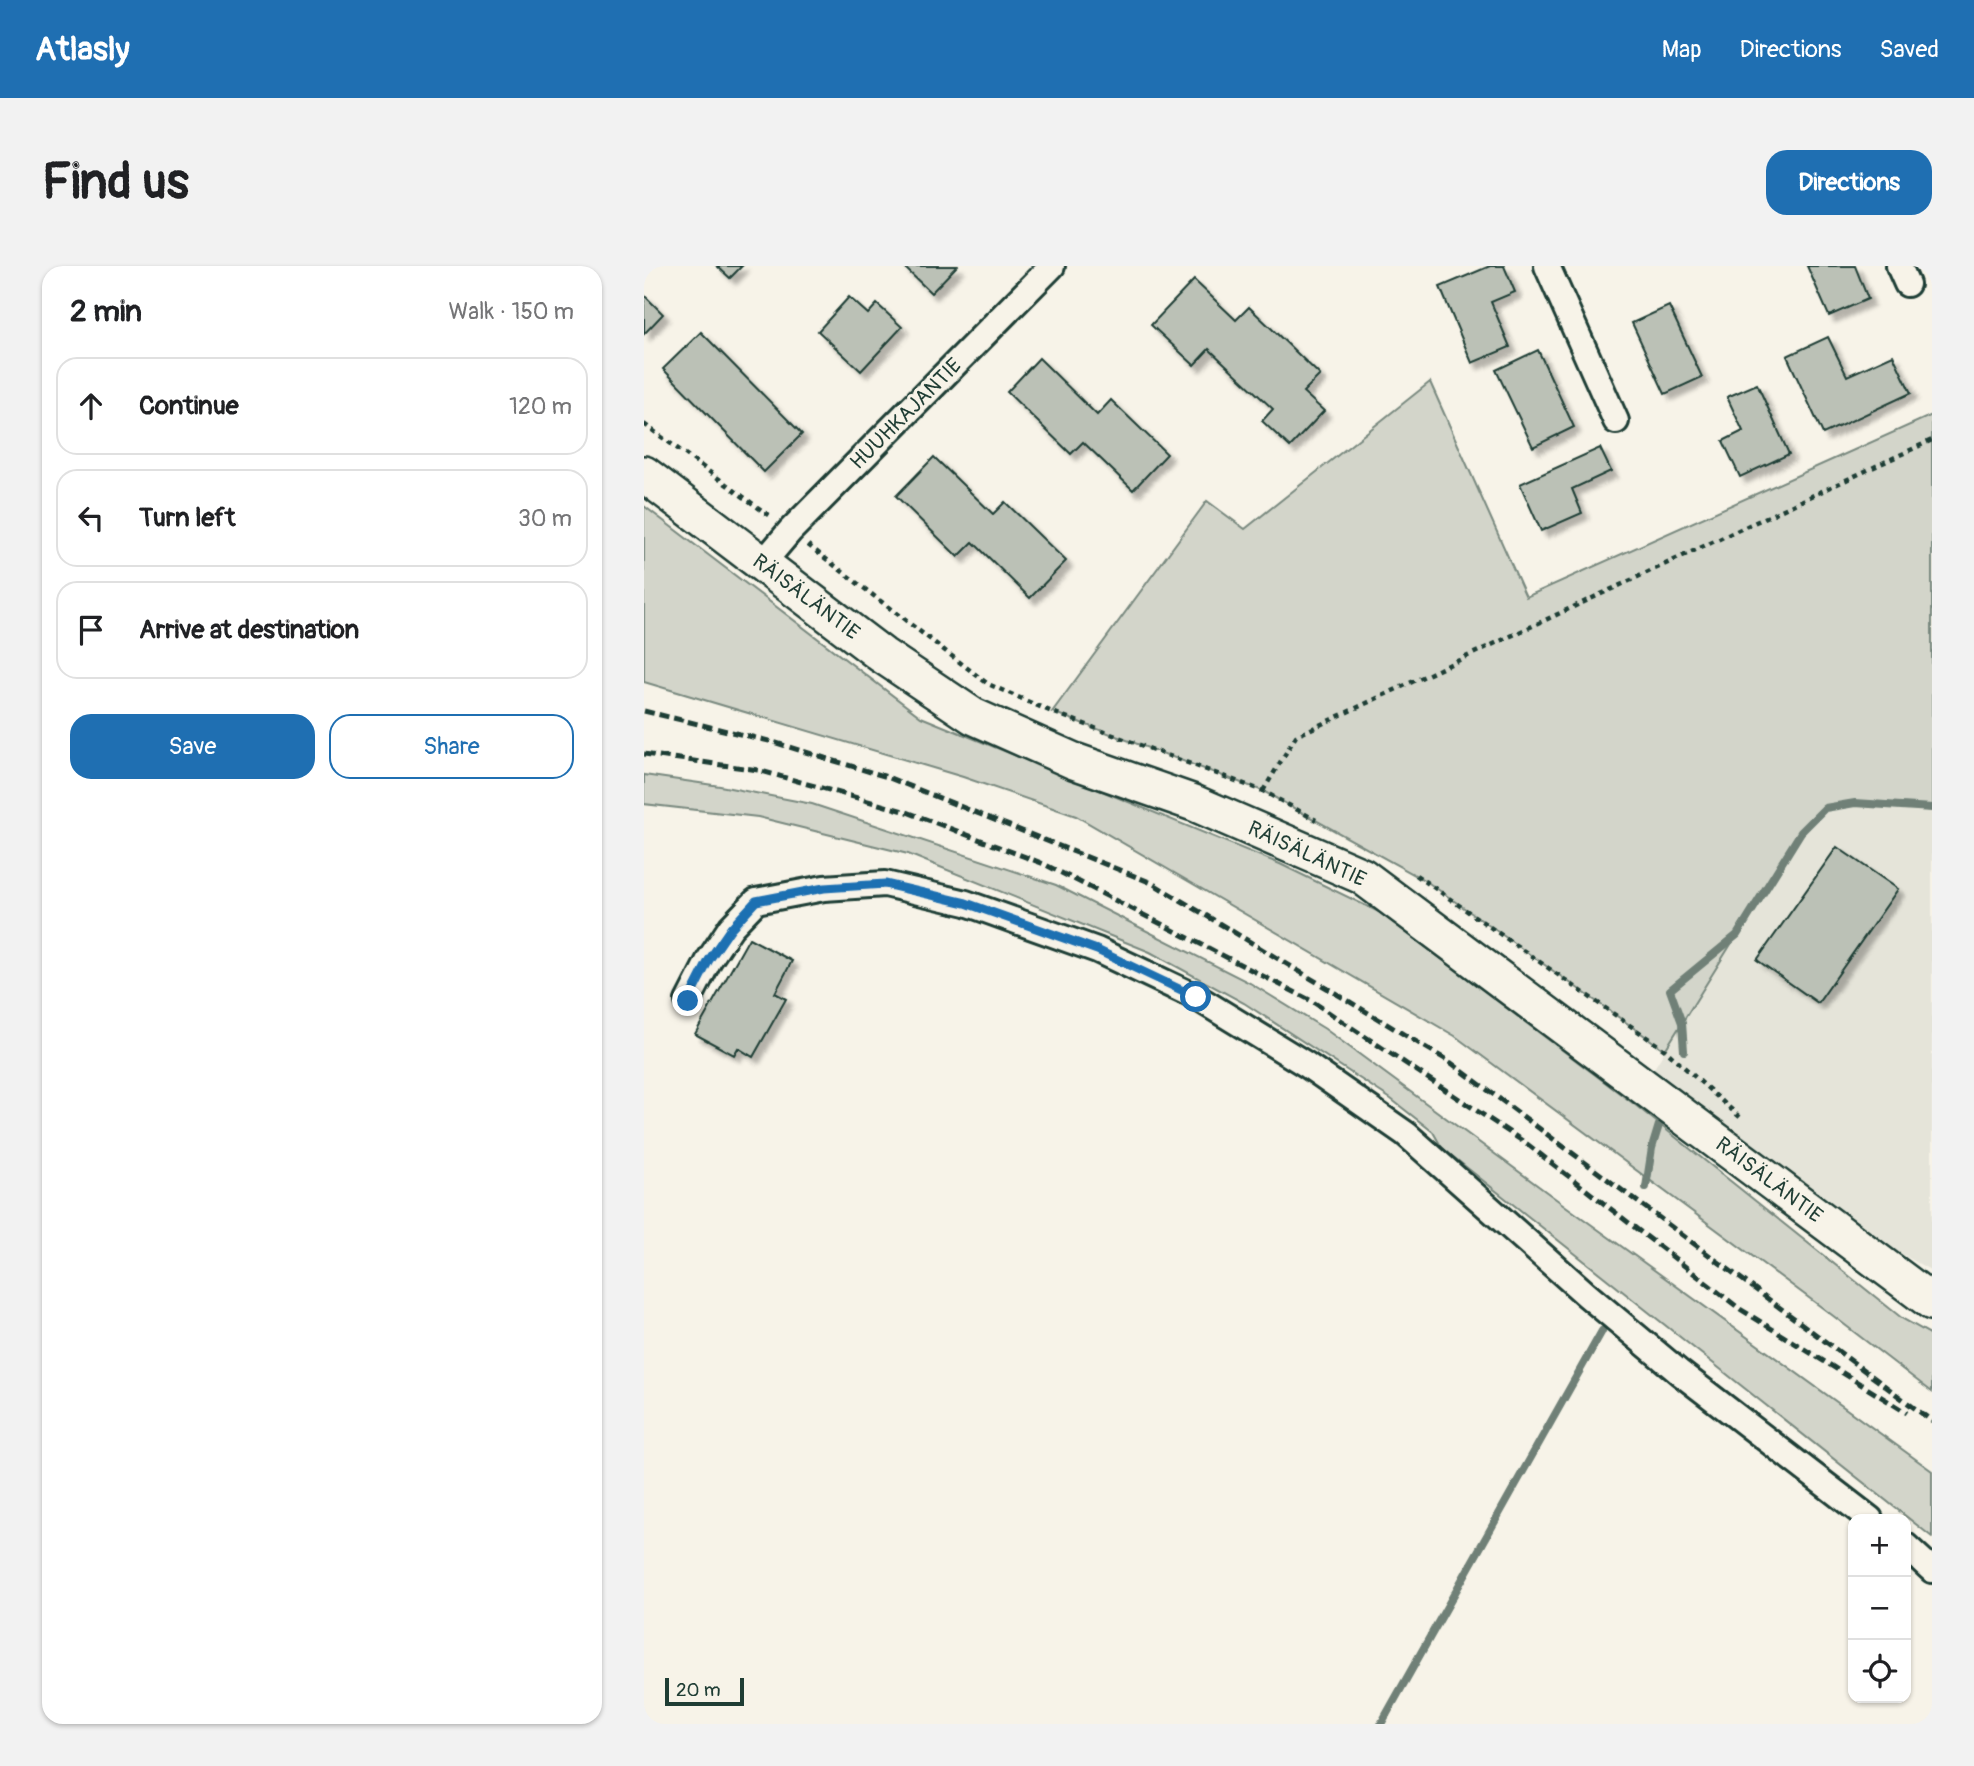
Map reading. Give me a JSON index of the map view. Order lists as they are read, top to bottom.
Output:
{
  "streets": {
    "street": ["HUUHKAJANTIE", "RÄISÄLÄNTIE"]
  },
  "crossings": [
    ["HUUHKAJANTIE", "RÄISÄLÄNTIE"]
  ],
  "scale_bar": "20 m",
  "page": {
    "header": "Atlasly",
    "nav": ["Map", "Directions", "Saved"],
    "buttons": [
      "Directions",
      ["Save", "Share"]
    ],
    "title": "Find us",
    "heading": ["2 min", "Walk · 150 m"],
    "list": [
      ["Continue", "120 m"],
      ["Turn left", "30 m"],
      "Arrive at destination"
    ],
    "map_buttons": ["+", "−"],
    "scale": "20 m"
  }
}
